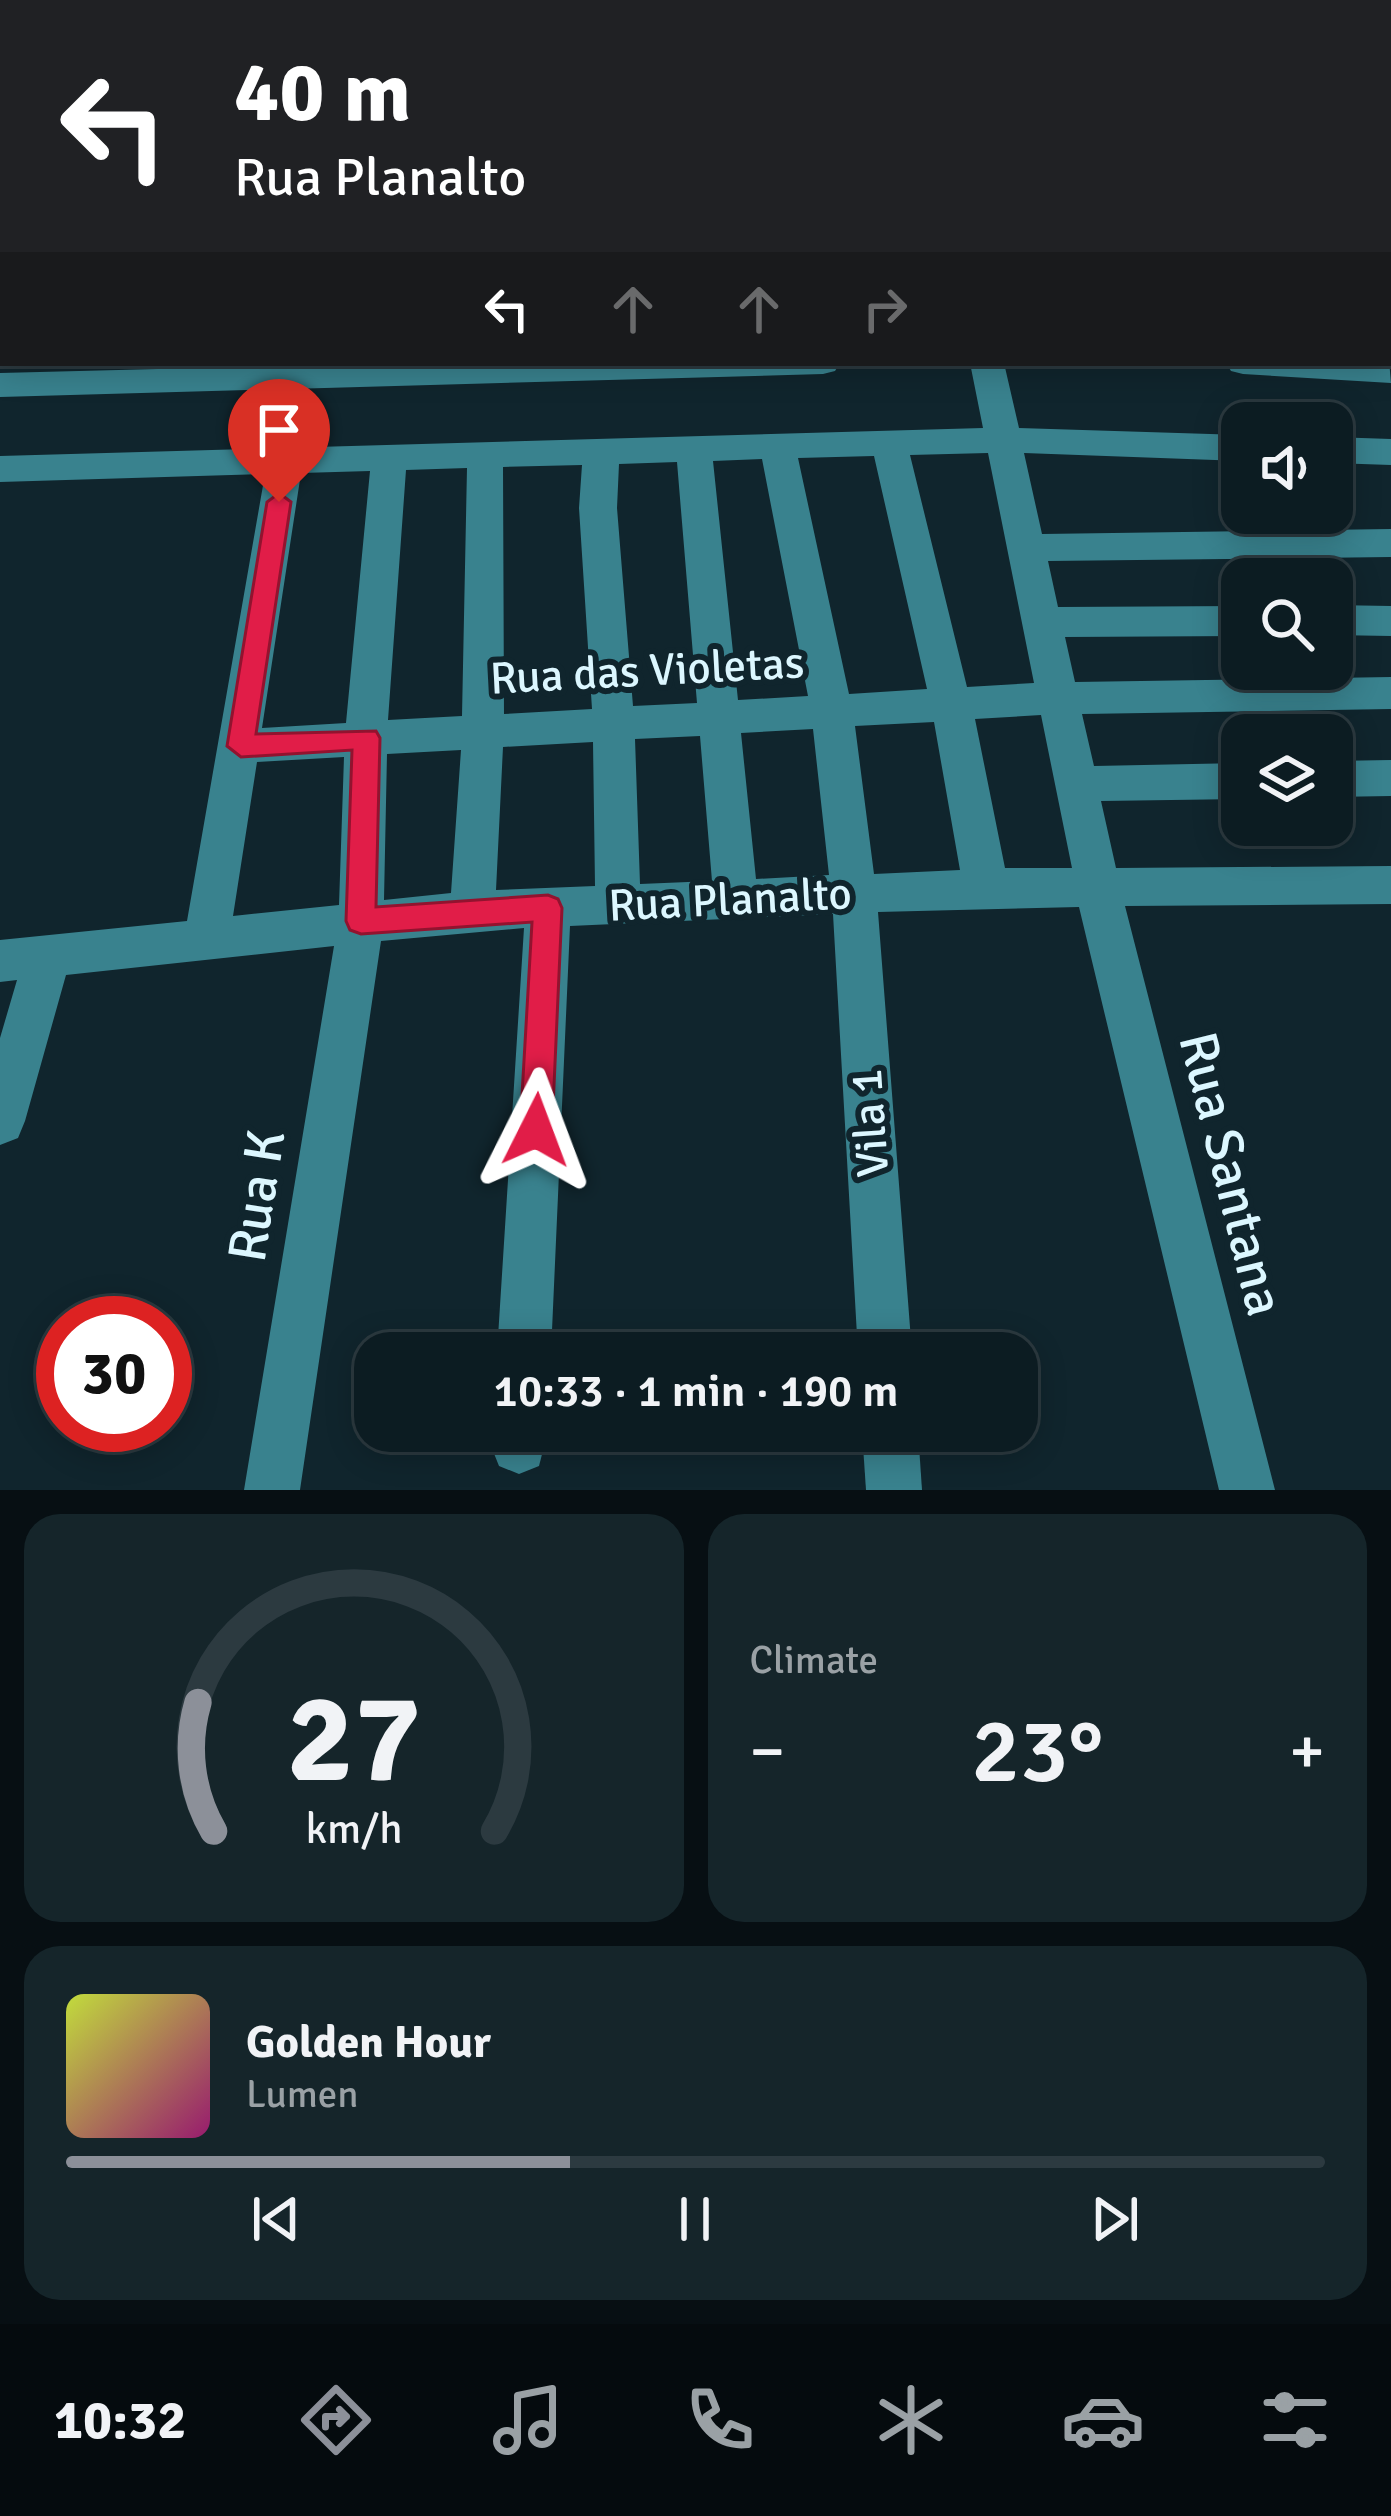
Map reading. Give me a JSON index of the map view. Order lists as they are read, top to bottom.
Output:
{
  "streets": {
    "street": [
      "Rua das Violetas",
      "Rua Planalto",
      "Vila 1",
      "Rua Santana",
      "Rua K"
    ]
  },
  "crossings": [
    ["Rua das Violetas", "Vila 1"],
    ["Rua das Violetas", "Rua Santana"],
    ["Rua das Violetas", "Rua K"],
    ["Rua Planalto", "Vila 1"],
    ["Rua Planalto", "Rua Santana"],
    ["Rua Planalto", "Rua K"]
  ],
  "page": {
    "turn": ["40 m", "Rua Planalto"],
    "limit": "30",
    "trip": "10:33 · 1 min · 190 m",
    "tile": "Climate",
    "heat": ["−", "23°", "+"],
    "song": ["Golden Hour", "Lumen"],
    "tabs": "10:32",
    "gauge": ["27", "km/h"]
  }
}
